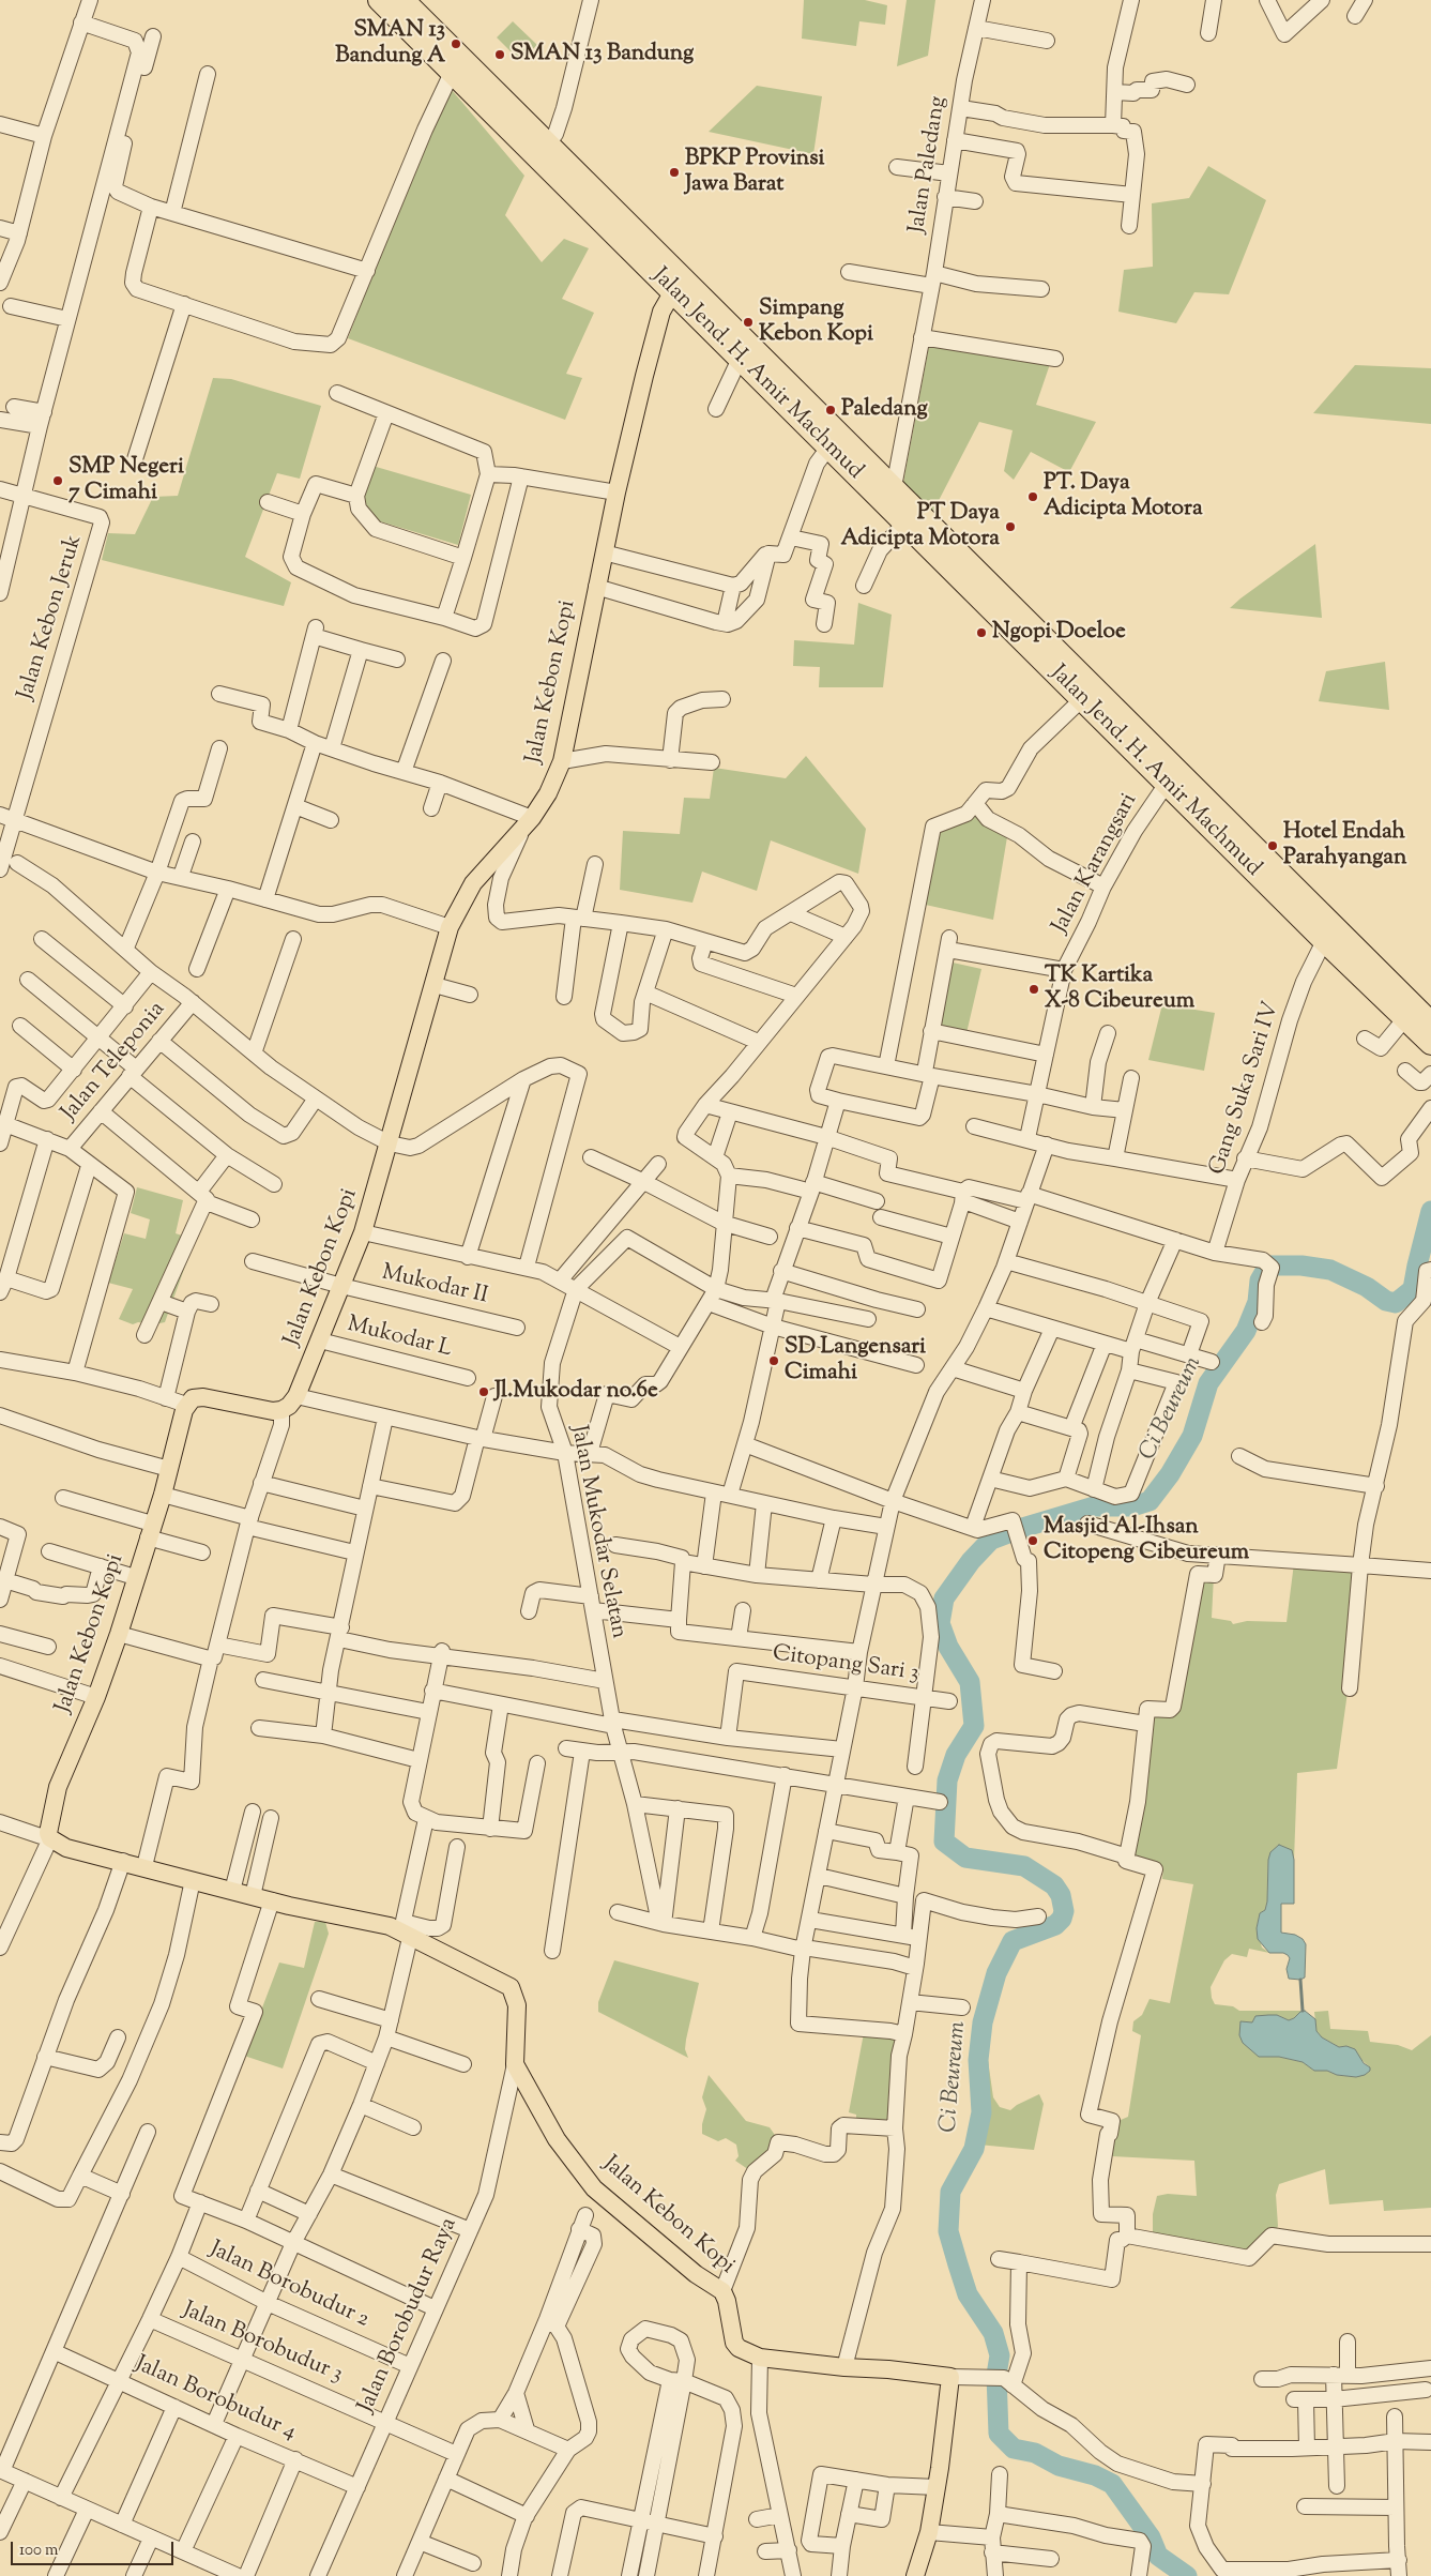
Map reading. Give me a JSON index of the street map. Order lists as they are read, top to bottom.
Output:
{
  "streets": {
    "highway": ["Jalan Jend. H. Amir Machmud"],
    "main road": ["Jalan Kebon Kopi"],
    "street": [
      "Jalan Paledang",
      "Jalan Kebon Jeruk",
      "Jalan Karangsari",
      "Jalan Teleponia",
      "Gang Suka Sari IV",
      "Mukodar II",
      "Mukodar L",
      "Jalan Mukodar Selatan",
      "Citopang Sari 3",
      "Jalan Borobudur 2",
      "Jalan Borobudur Raya",
      "Jalan Borobudur 3",
      "Jalan Borobudur 4"
    ]
  },
  "crossings": [
    ["Jalan Paledang", "Jalan Jend. H. Amir Machmud"],
    ["Jalan Jend. H. Amir Machmud", "Jalan Kebon Kopi"],
    ["Jalan Jend. H. Amir Machmud", "Jalan Karangsari"],
    ["Jalan Jend. H. Amir Machmud", "Gang Suka Sari IV"],
    ["Jalan Kebon Kopi", "Mukodar II"],
    ["Jalan Kebon Kopi", "Mukodar L"],
    ["Jalan Kebon Kopi", "Jalan Borobudur Raya"],
    ["Jalan Borobudur 2", "Jalan Borobudur Raya"],
    ["Jalan Borobudur Raya", "Jalan Borobudur 3"],
    ["Jalan Borobudur Raya", "Jalan Borobudur 4"]
  ],
  "water": ["Ci Beureum"],
  "places": [
    "SMAN 13 Bandung A",
    "SMAN 13 Bandung",
    "BPKP Provinsi Jawa Barat",
    "Simpang Kebon Kopi",
    "Paledang",
    "SMP Negeri 7 Cimahi",
    "PT. Daya Adicipta Motora",
    "PT Daya Adicipta Motora",
    "Ngopi Doeloe",
    "Hotel Endah Parahyangan",
    "TK Kartika X-8 Cibeureum",
    "SD Langensari Cimahi",
    "Jl.Mukodar no.6e",
    "Masjid Al-Ihsan Citopeng Cibeureum"
  ],
  "scale_bar": "100 m"
}
